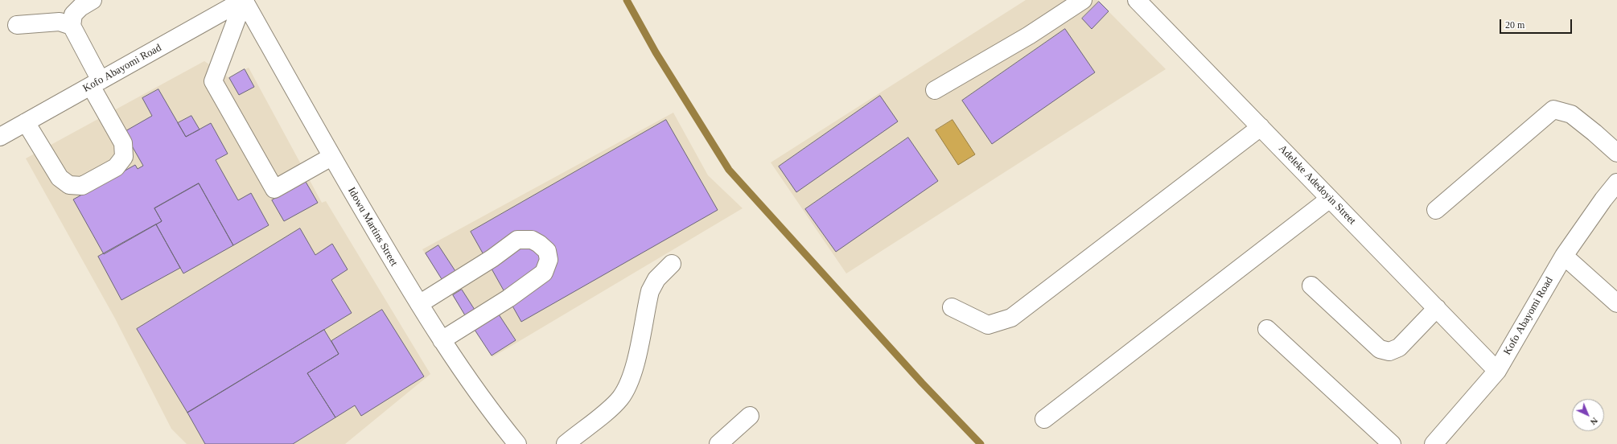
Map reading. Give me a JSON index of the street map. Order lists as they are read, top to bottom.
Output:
{
  "streets": {
    "street": ["Kofo Abayomi Road", "Adeleke Adedoyin Street", "Idowu Martins Street"]
  },
  "crossings": [
    ["Kofo Abayomi Road", "Adeleke Adedoyin Street"],
    ["Kofo Abayomi Road", "Idowu Martins Street"]
  ],
  "scale_bar": "20 m",
  "north": "bottom right"
}
